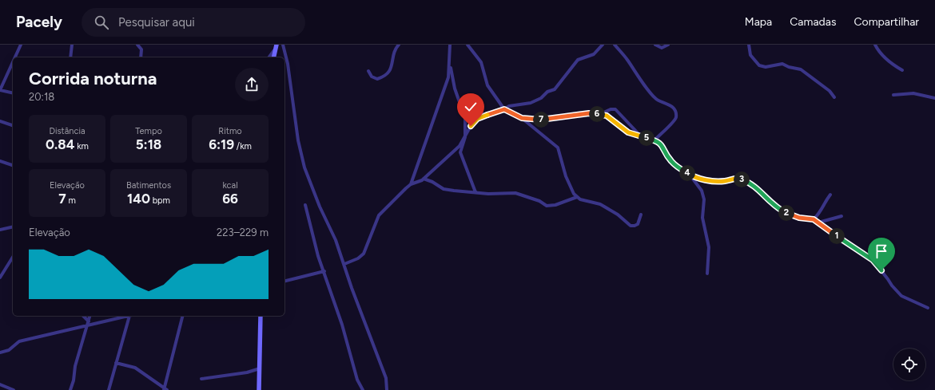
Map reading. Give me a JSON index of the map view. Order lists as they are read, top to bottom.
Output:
{
  "page": {
    "header": "Pacely",
    "search": "Pesquisar aqui",
    "nav": ["Mapa", "Camadas", "Compartilhar"],
    "heading": ["Corrida noturna", "20:18"],
    "pins": [
      "6",
      "7",
      "5",
      "4",
      "3",
      "2",
      "1"
    ],
    "stats": [
      ["Distância", "0.84 km"],
      ["Tempo", "5:18"],
      ["Ritmo", "6:19 /km"],
      ["Elevação", "7 m"],
      ["Batimentos", "140 bpm"],
      ["kcal", "66"]
    ],
    "chart": ["Elevação", "223–229 m"]
  }
}
